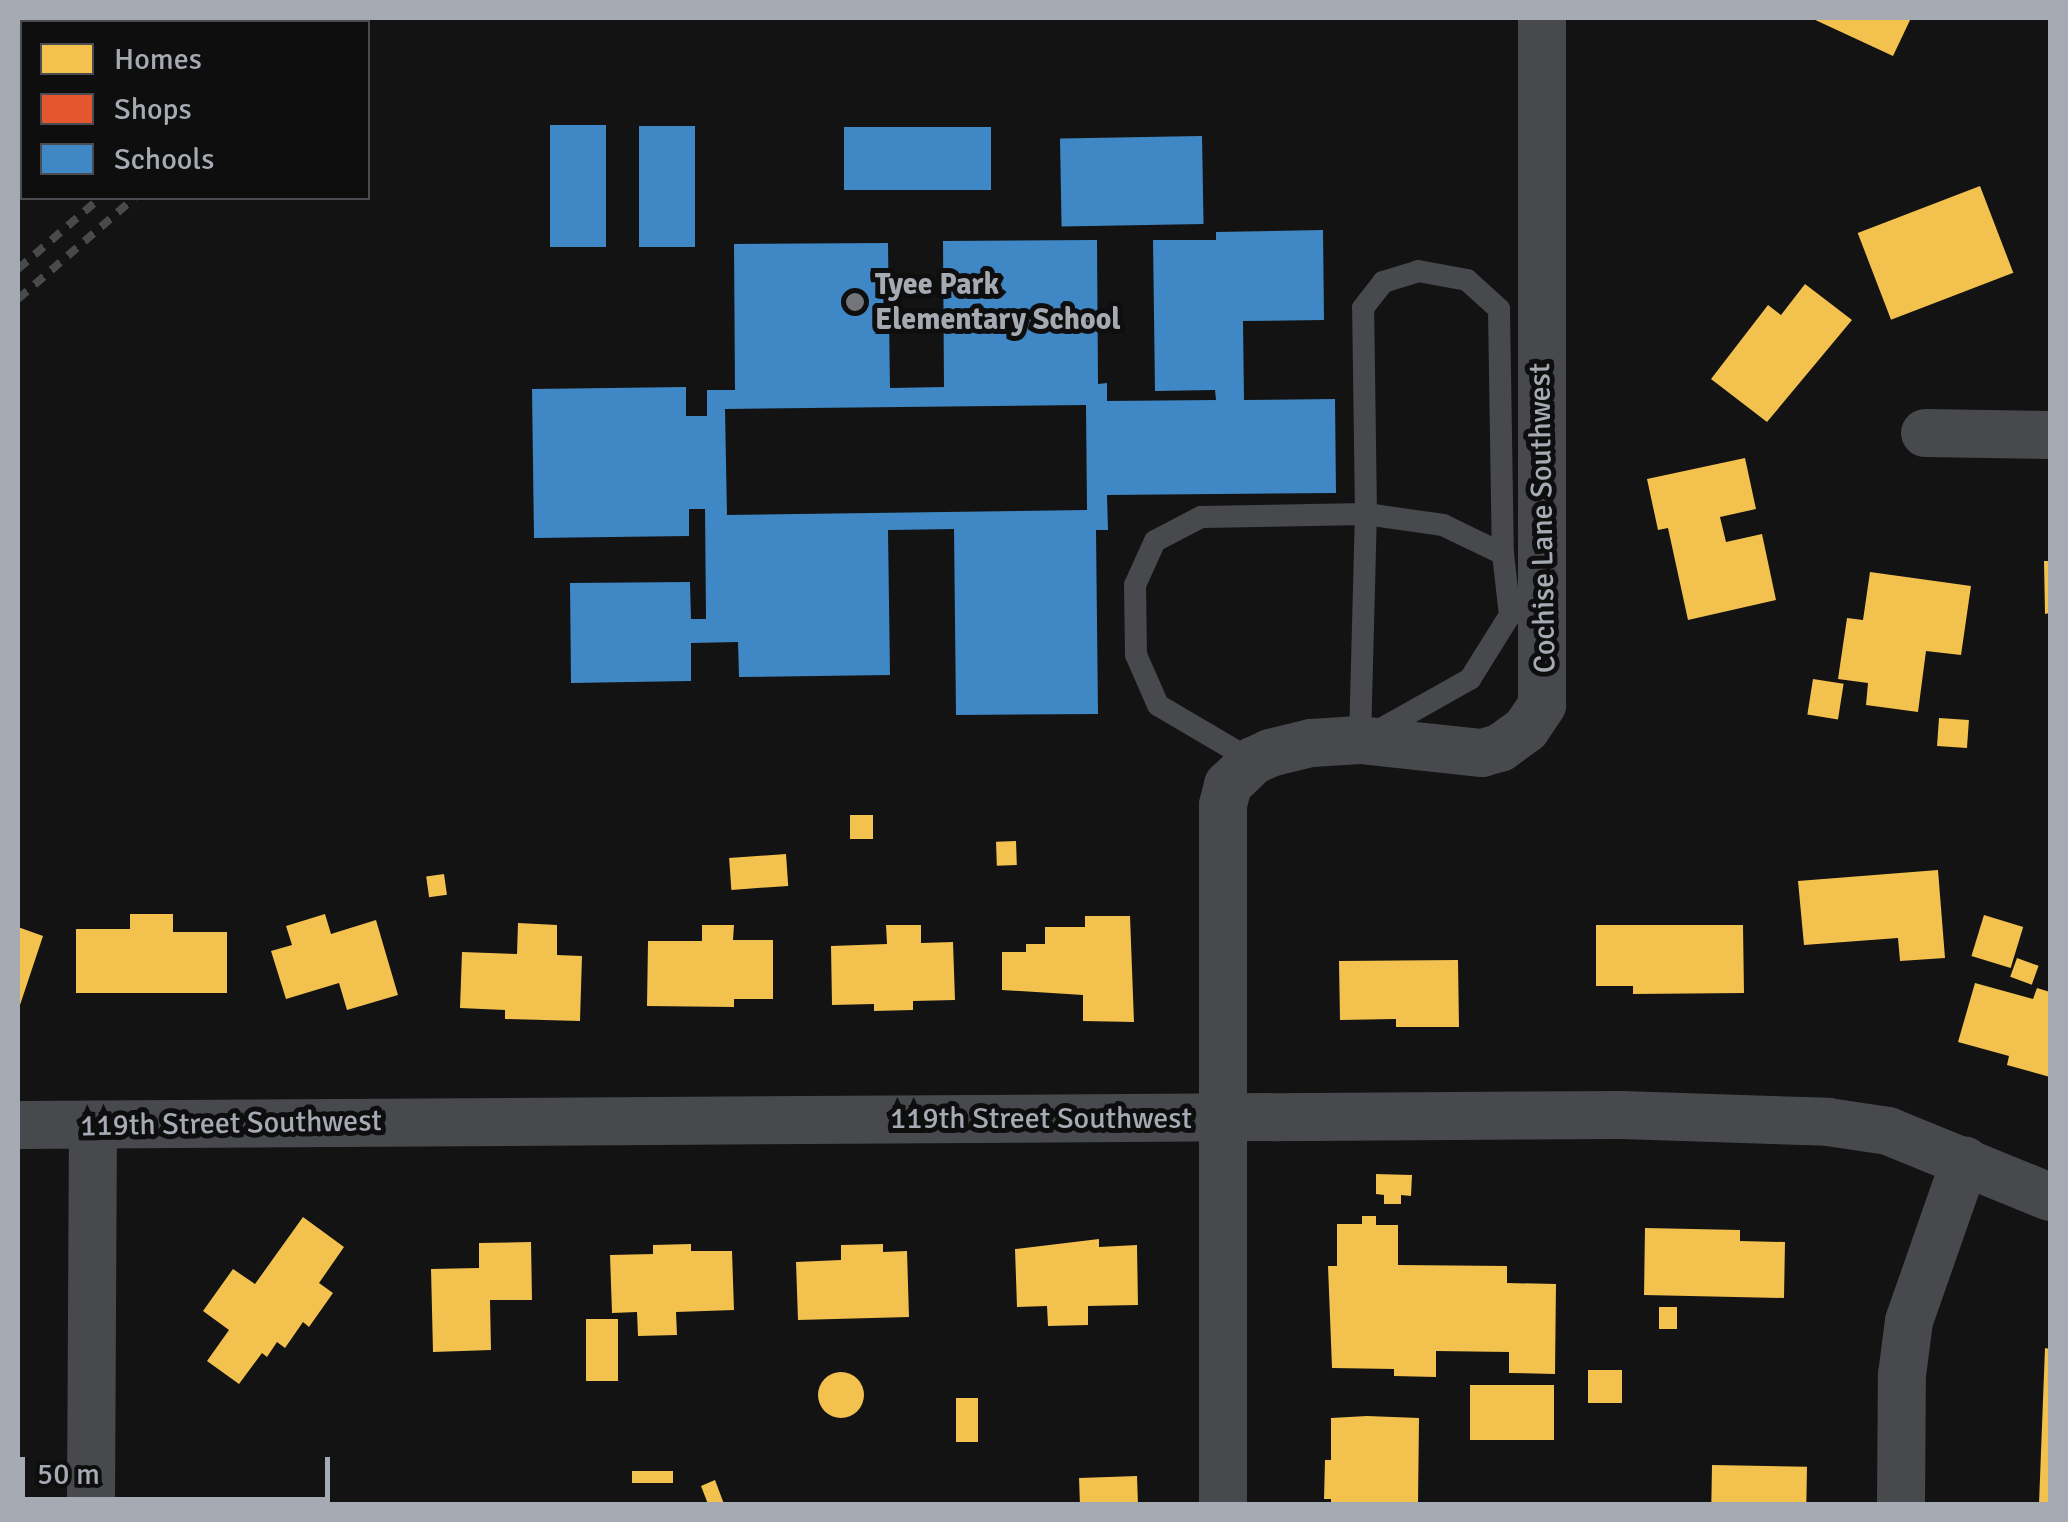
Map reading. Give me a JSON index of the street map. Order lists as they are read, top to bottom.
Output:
{
  "streets": {
    "street": ["Cochise Lane Southwest", "119th Street Southwest"]
  },
  "places": ["Tyee Park Elementary School"],
  "legend": ["Homes", "Shops", "Schools"],
  "scale_bar": "50 m"
}
